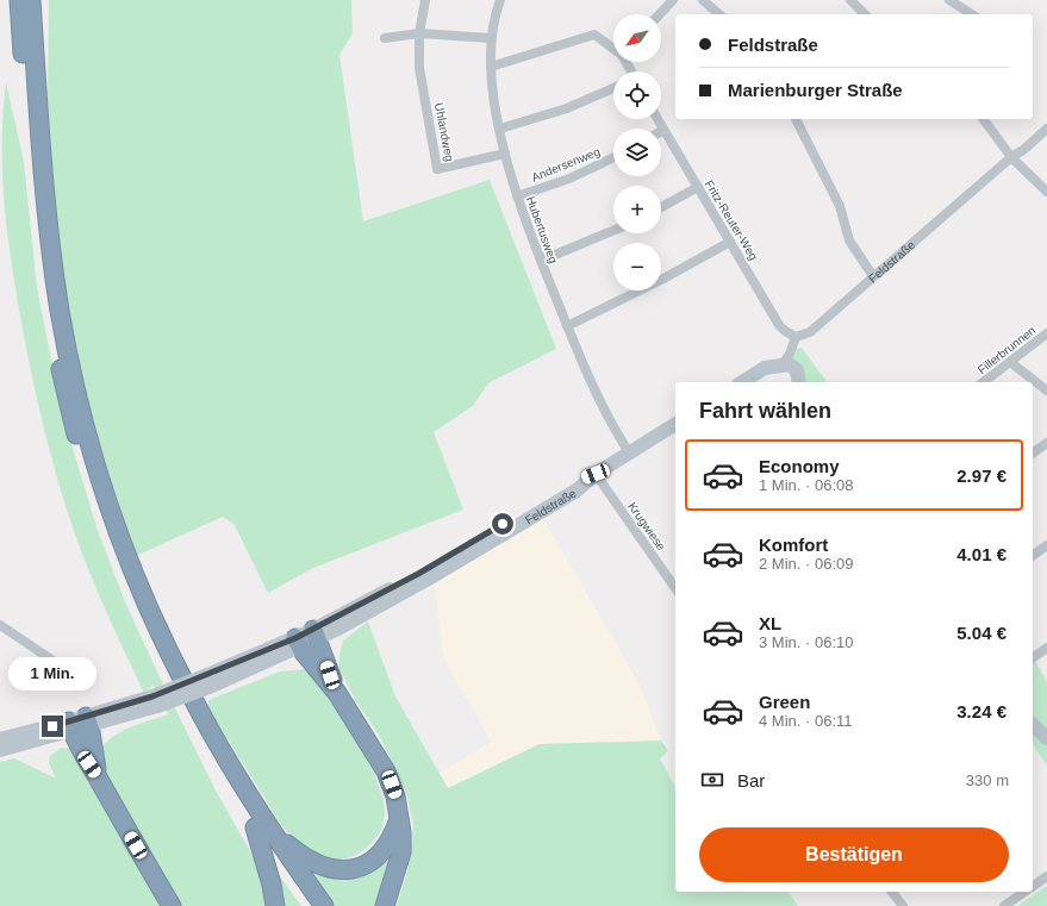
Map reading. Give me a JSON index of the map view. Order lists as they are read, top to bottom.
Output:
{
  "streets": {
    "street": [
      "Uhlandweg",
      "Andersenweg",
      "Fritz-Reuter-Weg",
      "Hubertusweg",
      "Feldstraße",
      "Fillerbrunnen",
      "Krugwiese"
    ]
  },
  "crossings": [
    ["Uhlandweg", "Hubertusweg"],
    ["Andersenweg", "Hubertusweg"],
    ["Fritz-Reuter-Weg", "Feldstraße"],
    ["Hubertusweg", "Feldstraße"],
    ["Feldstraße", "Krugwiese"]
  ],
  "north": "bottom left",
  "page": {
    "map_buttons": ["+", "−"],
    "banner": ["Feldstraße", "Marienburger Straße"],
    "heading": "Fahrt wählen",
    "list": [
      {
        "name": "Economy",
        "note": "1 Min. · 06:08",
        "value": "2.97 €"
      },
      {
        "name": "Komfort",
        "note": "2 Min. · 06:09",
        "value": "4.01 €"
      },
      {
        "name": "XL",
        "note": "3 Min. · 06:10",
        "value": "5.04 €"
      },
      {
        "name": "Green",
        "note": "4 Min. · 06:11",
        "value": "3.24 €"
      }
    ],
    "bubble": "1 Min.",
    "pay": ["Bar", "330 m"],
    "buttons": "Bestätigen"
  }
}
